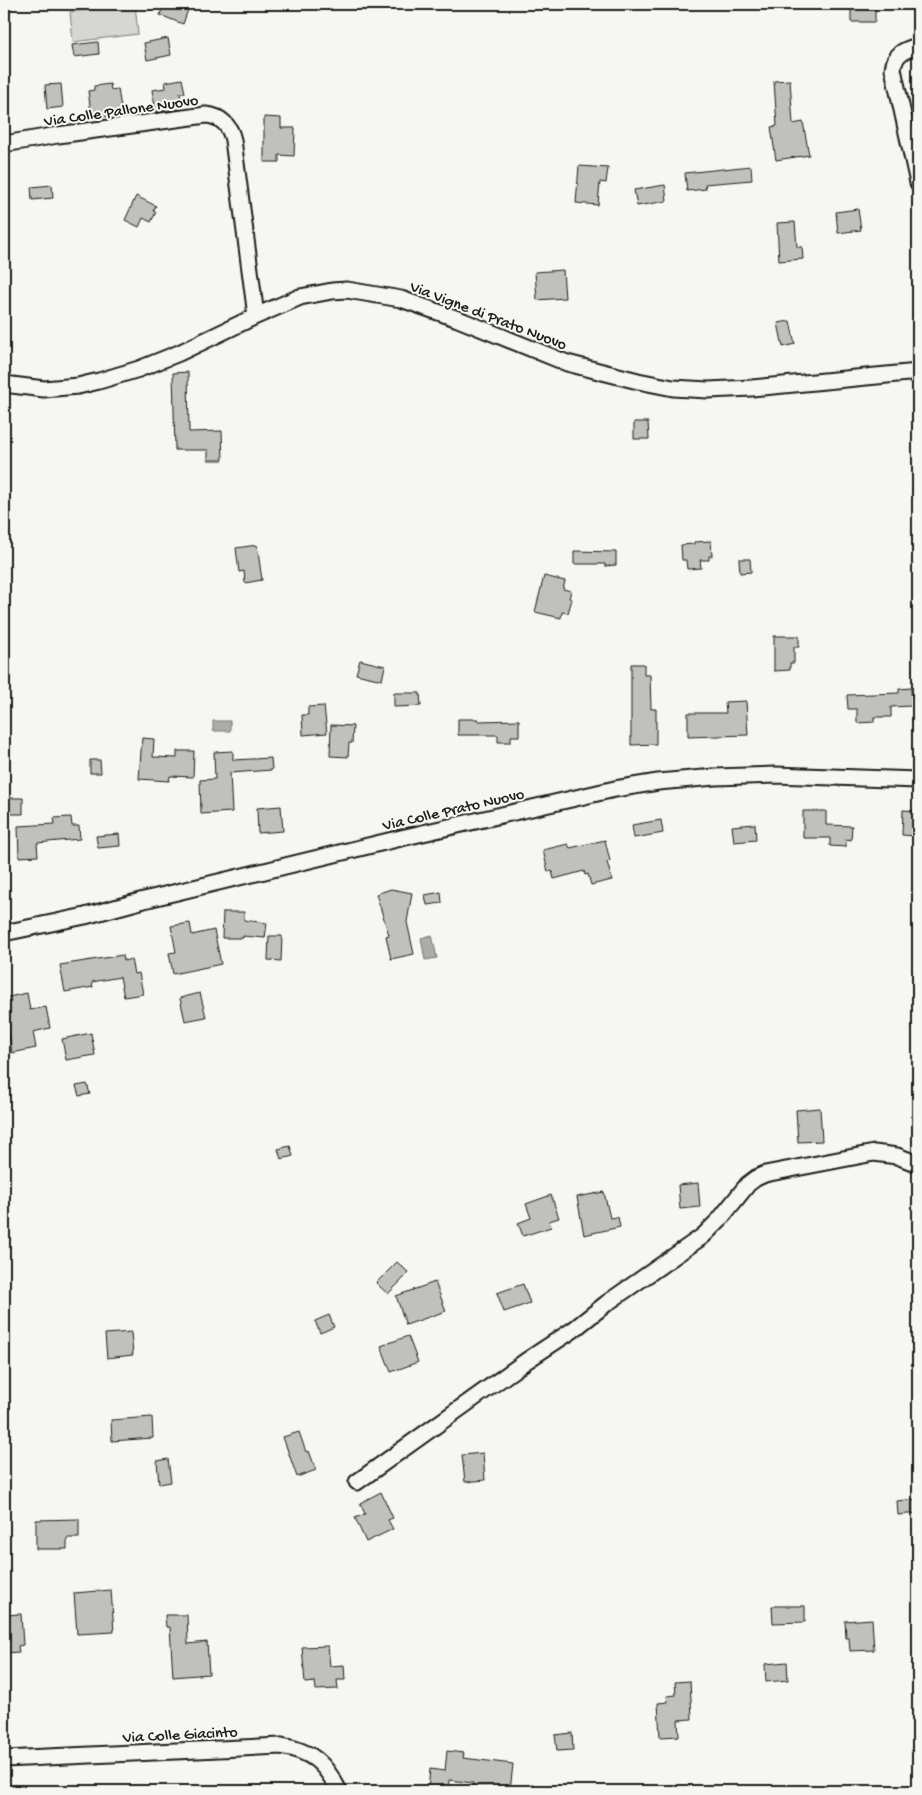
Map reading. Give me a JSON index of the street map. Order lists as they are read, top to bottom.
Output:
{
  "streets": {
    "street": [
      "Via Colle Pallone Nuovo",
      "Via Vigne di Prato Nuovo",
      "Via Colle Prato Nuovo",
      "Via Colle Giacinto"
    ]
  },
  "crossings": [
    ["Via Colle Pallone Nuovo", "Via Vigne di Prato Nuovo"]
  ]
}
